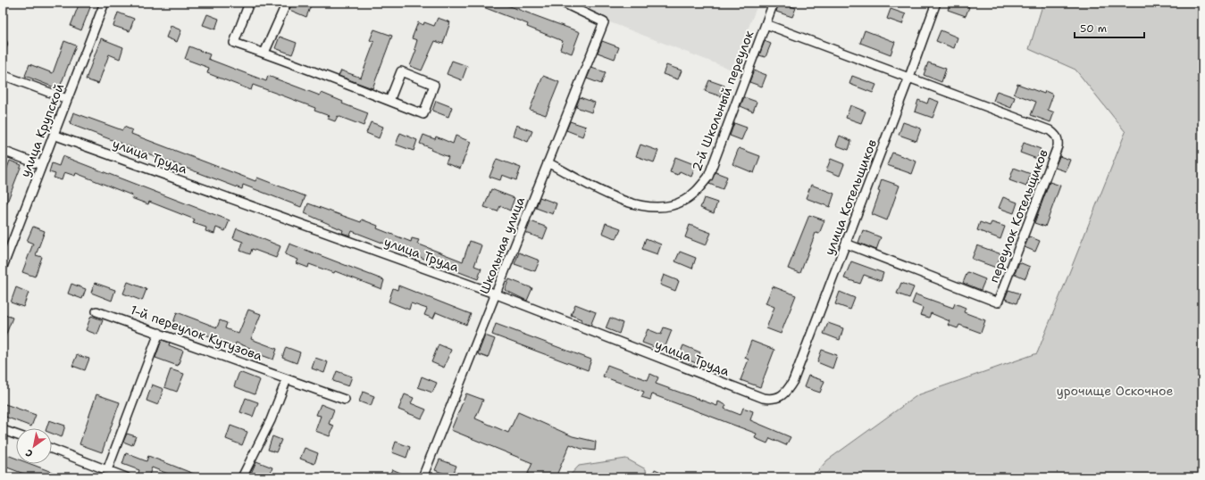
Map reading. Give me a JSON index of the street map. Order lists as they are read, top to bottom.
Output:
{
  "streets": {
    "street": [
      "2-й Школьный переулок",
      "улица Крупской",
      "улица Труда",
      "улица Котельщиков",
      "переулок Котельщиков",
      "Школьная улица",
      "1-й переулок Кутузова"
    ]
  },
  "crossings": [
    ["2-й Школьный переулок", "переулок Котельщиков"],
    ["2-й Школьный переулок", "Школьная улица"],
    ["улица Крупской", "улица Труда"],
    ["улица Труда", "улица Котельщиков"],
    ["улица Труда", "Школьная улица"],
    ["улица Котельщиков", "переулок Котельщиков"]
  ],
  "parks": ["урочище Оскочное"],
  "scale_bar": "50 m",
  "north": "bottom left"
}
